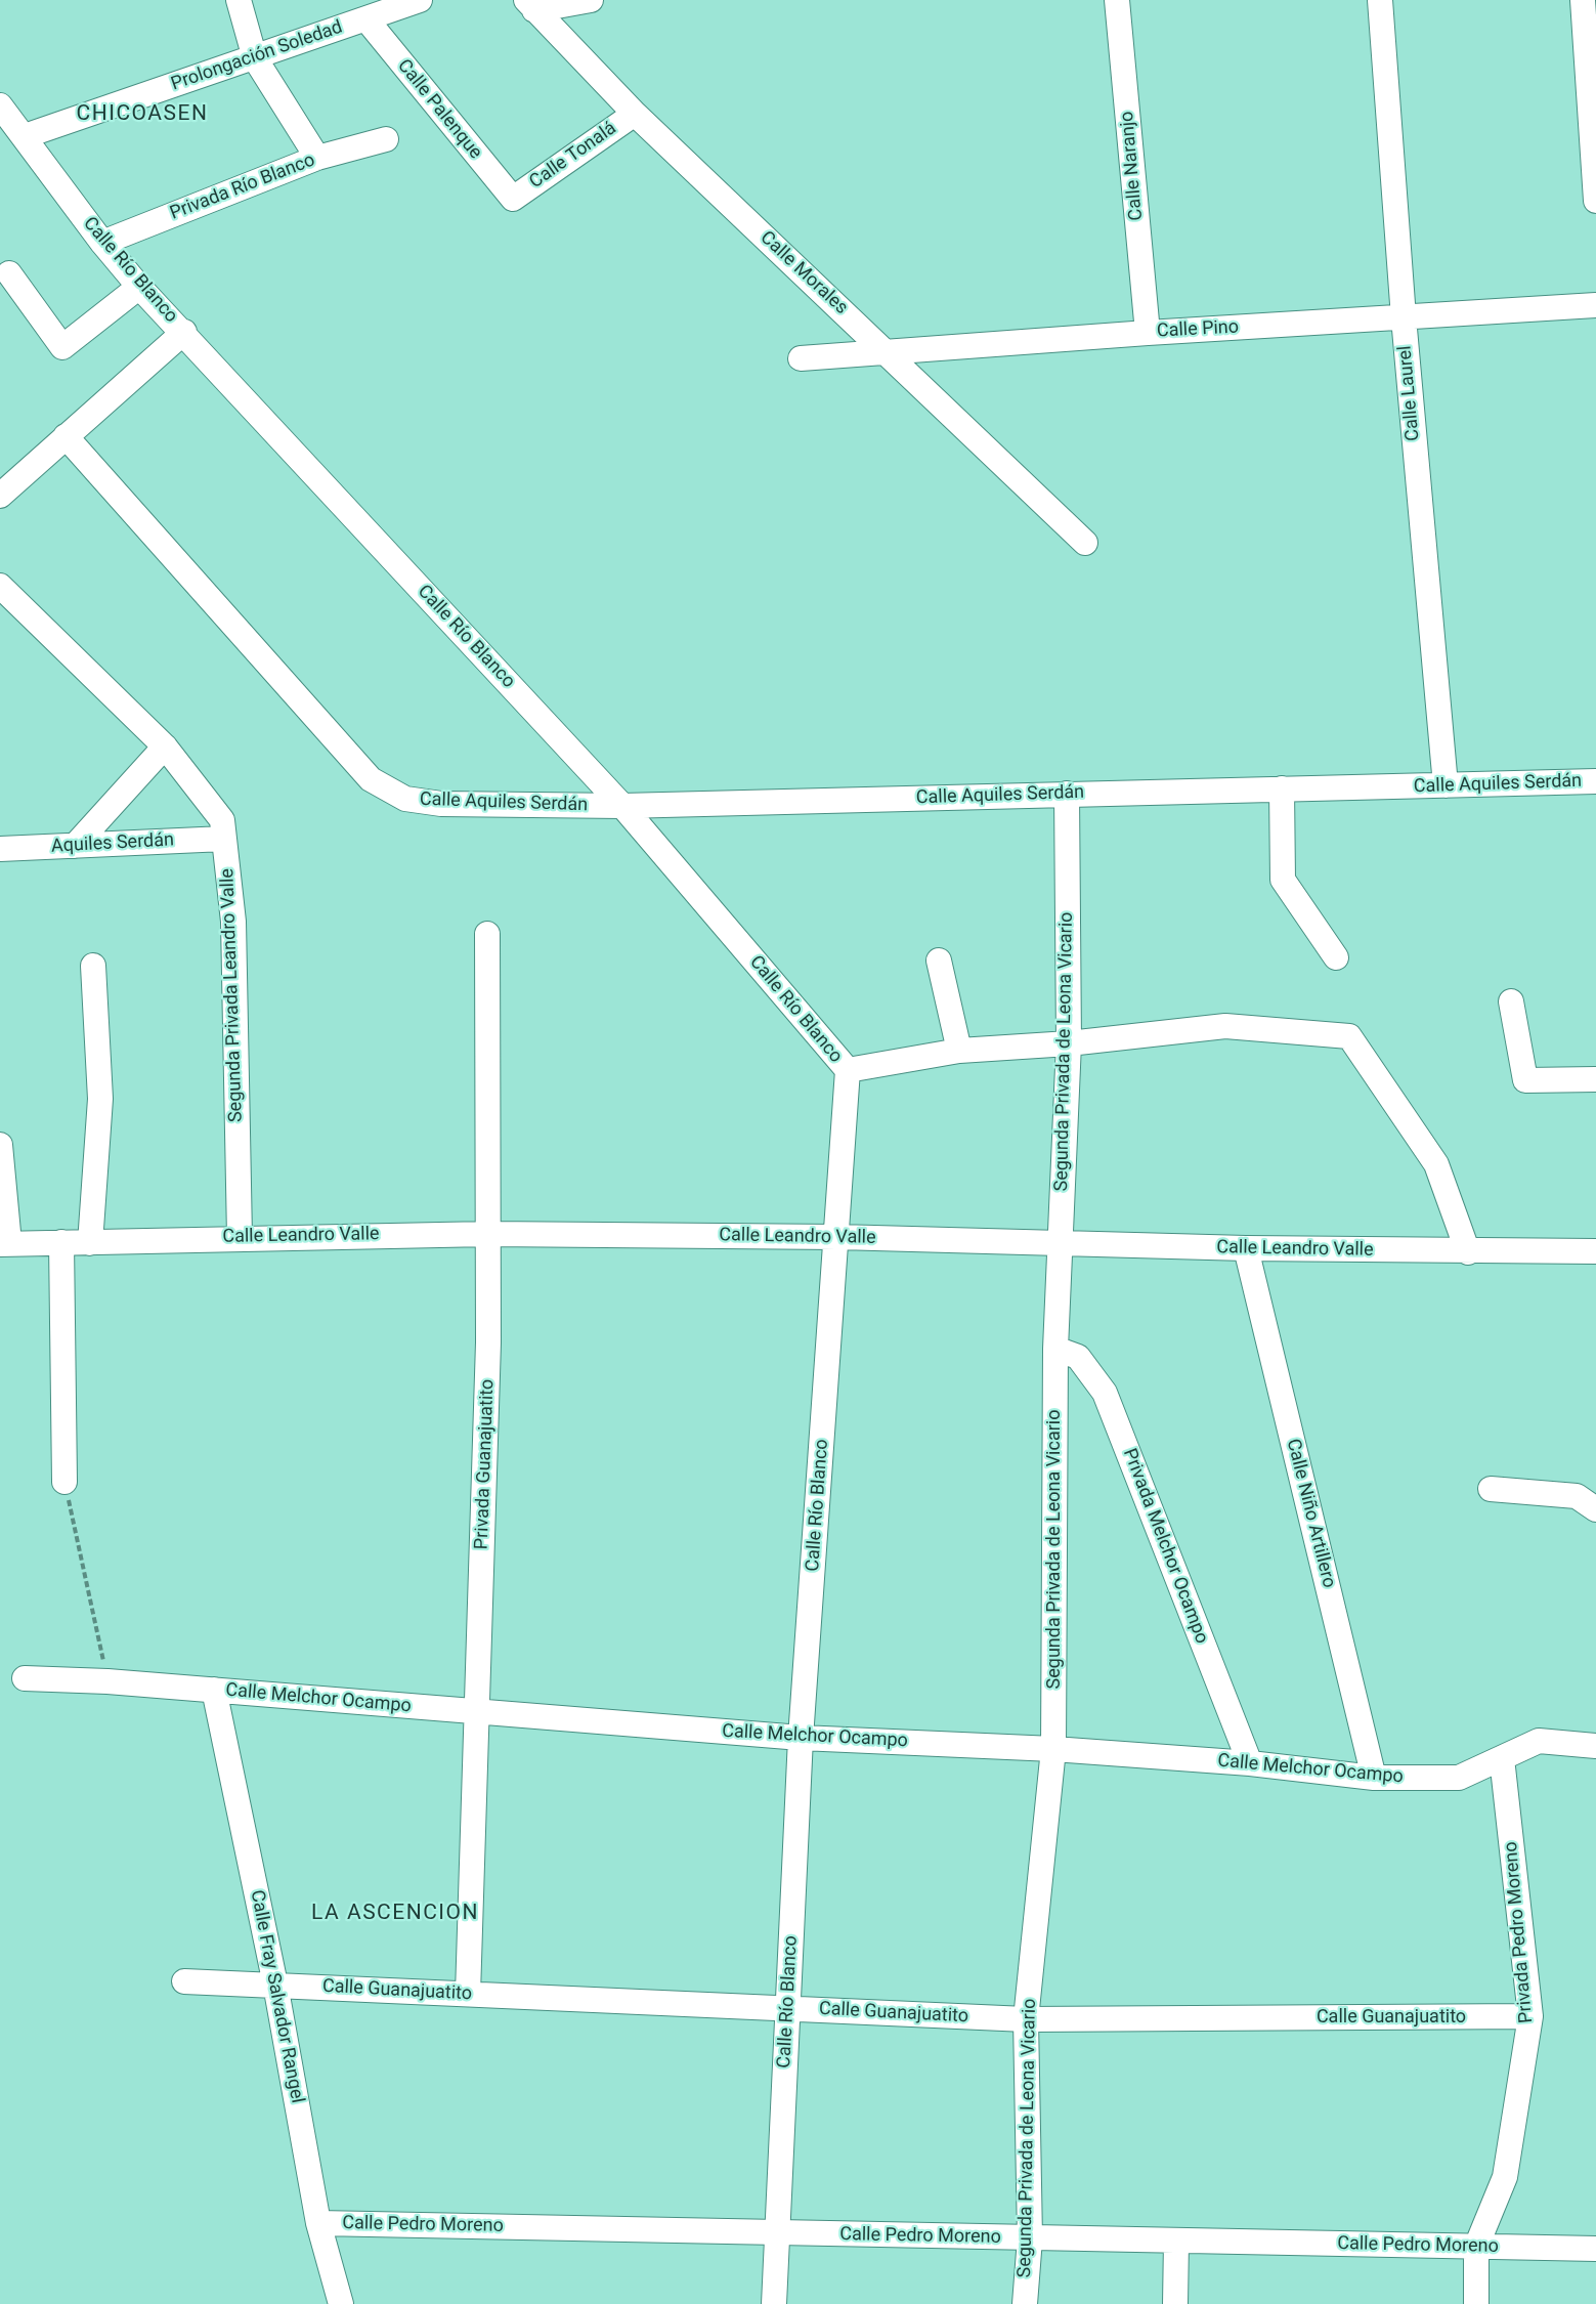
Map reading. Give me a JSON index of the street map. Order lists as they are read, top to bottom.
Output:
{
  "streets": {
    "street": [
      "Prolongación Soledad",
      "Calle Palenque",
      "Calle Tonalá",
      "Calle Naranjo",
      "Privada Río Blanco",
      "Calle Río Blanco",
      "Calle Morales",
      "Calle Pino",
      "Calle Laurel",
      "Calle Aquiles Serdán",
      "Aquiles Serdán",
      "Segunda Privada Leandro Valle",
      "Segunda Privada de Leona Vicario",
      "Calle Leandro Valle",
      "Privada Guanajuatito",
      "Calle Niño Artillero",
      "Privada Melchor Ocampo",
      "Calle Melchor Ocampo",
      "Privada Pedro Moreno",
      "Calle Guanajuatito",
      "Calle Fray Salvador Rangel",
      "Calle Pedro Moreno"
    ]
  },
  "crossings": [
    ["Prolongación Soledad", "Calle Palenque"],
    ["Prolongación Soledad", "Calle Río Blanco"],
    ["Calle Palenque", "Calle Tonalá"],
    ["Calle Tonalá", "Calle Morales"],
    ["Calle Naranjo", "Calle Pino"],
    ["Privada Río Blanco", "Calle Río Blanco"],
    ["Calle Río Blanco", "Calle Aquiles Serdán"],
    ["Calle Río Blanco", "Calle Leandro Valle"],
    ["Calle Río Blanco", "Calle Melchor Ocampo"],
    ["Calle Río Blanco", "Calle Guanajuatito"],
    ["Calle Río Blanco", "Calle Pedro Moreno"],
    ["Calle Morales", "Calle Pino"],
    ["Calle Pino", "Calle Laurel"],
    ["Calle Laurel", "Calle Aquiles Serdán"],
    ["Calle Aquiles Serdán", "Segunda Privada de Leona Vicario"],
    ["Aquiles Serdán", "Segunda Privada Leandro Valle"],
    ["Segunda Privada Leandro Valle", "Calle Leandro Valle"],
    ["Segunda Privada de Leona Vicario", "Calle Leandro Valle"],
    ["Segunda Privada de Leona Vicario", "Privada Melchor Ocampo"],
    ["Segunda Privada de Leona Vicario", "Calle Melchor Ocampo"],
    ["Segunda Privada de Leona Vicario", "Calle Guanajuatito"],
    ["Segunda Privada de Leona Vicario", "Calle Pedro Moreno"],
    ["Calle Leandro Valle", "Privada Guanajuatito"],
    ["Calle Leandro Valle", "Calle Niño Artillero"],
    ["Privada Guanajuatito", "Calle Melchor Ocampo"],
    ["Privada Guanajuatito", "Calle Guanajuatito"],
    ["Calle Niño Artillero", "Calle Melchor Ocampo"],
    ["Privada Melchor Ocampo", "Calle Melchor Ocampo"],
    ["Calle Melchor Ocampo", "Privada Pedro Moreno"],
    ["Calle Melchor Ocampo", "Calle Fray Salvador Rangel"],
    ["Privada Pedro Moreno", "Calle Guanajuatito"],
    ["Privada Pedro Moreno", "Calle Pedro Moreno"],
    ["Calle Guanajuatito", "Calle Fray Salvador Rangel"],
    ["Calle Fray Salvador Rangel", "Calle Pedro Moreno"]
  ],
  "districts": ["CHICOASEN", "LA ASCENCION"]
}
